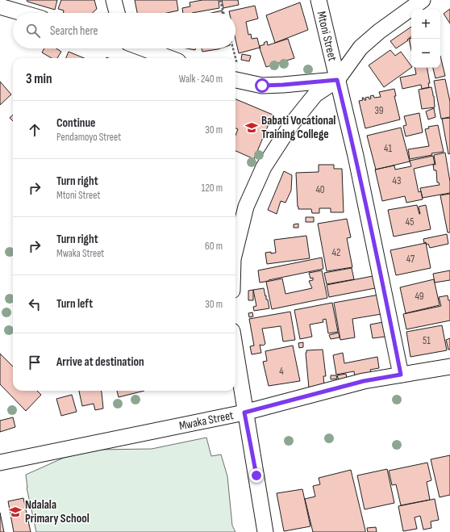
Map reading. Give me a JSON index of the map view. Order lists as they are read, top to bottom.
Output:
{
  "streets": {
    "street": ["Mtoni Street", "Mwaka Street"]
  },
  "crossings": [
    ["Mtoni Street", "Mwaka Street"]
  ],
  "places": {
    "school or university": ["Babati Vocational Training College", "Ndalala Primary School"]
  },
  "house_numbers": [
    "39",
    "41",
    "43",
    "40",
    "45",
    "42",
    "47",
    "49",
    "51",
    "4"
  ],
  "page": {
    "map_buttons": ["+", "−"],
    "search": "Search here",
    "heading": ["3 min", "Walk · 240 m"],
    "list": [
      ["Continue", "Pendamoyo Street", "30 m"],
      ["Turn right", "Mtoni Street", "120 m"],
      ["Turn right", "Mwaka Street", "60 m"],
      ["Turn left", "30 m"],
      "Arrive at destination"
    ]
  }
}
